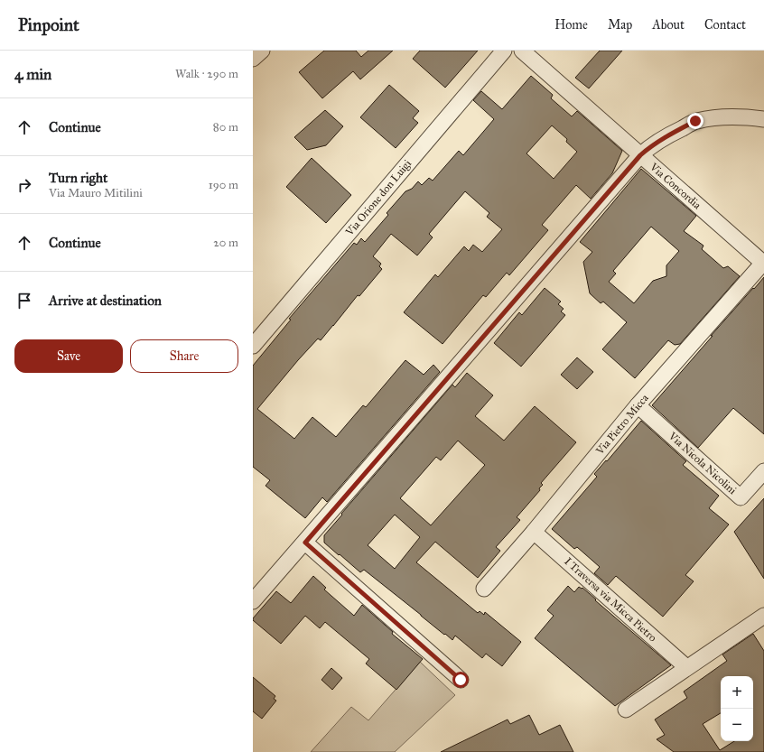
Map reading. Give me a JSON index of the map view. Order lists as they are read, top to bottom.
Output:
{
  "streets": {
    "street": [
      "Via Concordia",
      "Via Orione don Luigi",
      "Via Pietro Micca",
      "Via Nicola Nicolini",
      "I Traversa via Micca Pietro"
    ]
  },
  "crossings": [
    ["Via Concordia", "Via Pietro Micca"],
    ["Via Pietro Micca", "Via Nicola Nicolini"],
    ["Via Pietro Micca", "I Traversa via Micca Pietro"]
  ],
  "page": {
    "header": "Pinpoint",
    "nav": [
      "Home",
      "Map",
      "About",
      "Contact"
    ],
    "heading": ["4 min", "Walk · 290 m"],
    "list": [
      ["Continue", "80 m"],
      ["Turn right", "Via Mauro Mitilini", "190 m"],
      ["Continue", "20 m"],
      "Arrive at destination"
    ],
    "buttons": ["Save", "Share"],
    "map_buttons": ["+", "−"]
  }
}
